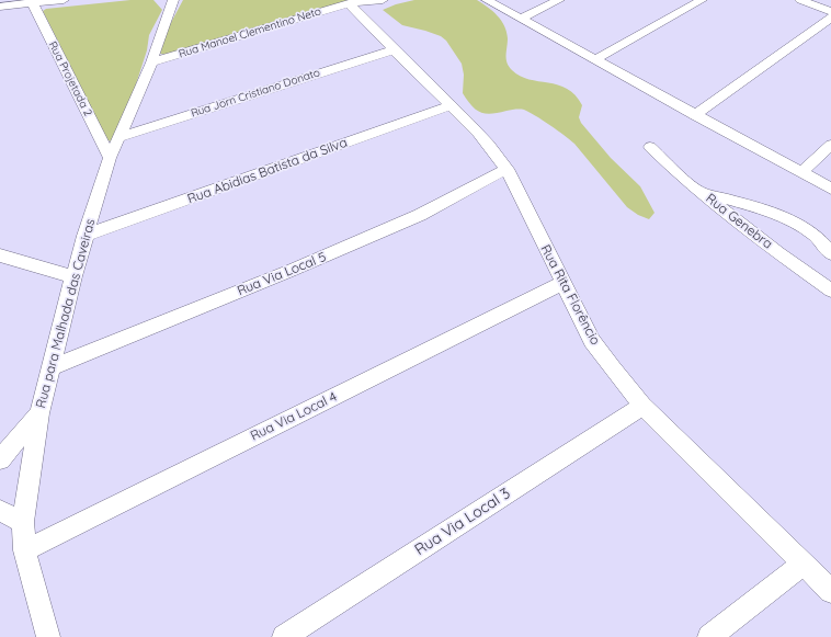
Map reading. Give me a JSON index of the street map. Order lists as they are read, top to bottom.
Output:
{
  "streets": {
    "street": [
      "Rua Manoel Clementino Neto",
      "Rua Projetada 2",
      "Rua Jorn Cristiano Donato",
      "Rua Abidias Batista da Silva",
      "Rua Genebra",
      "Rua Via Local 5",
      "Rua Rita Florêncio",
      "Rua para Malhada das Caveiras",
      "Rua Via Local 4",
      "Rua Via Local 3"
    ]
  },
  "crossings": [
    ["Rua Manoel Clementino Neto", "Rua Rita Florêncio"],
    ["Rua Manoel Clementino Neto", "Rua para Malhada das Caveiras"],
    ["Rua Projetada 2", "Rua para Malhada das Caveiras"],
    ["Rua Jorn Cristiano Donato", "Rua Rita Florêncio"],
    ["Rua Jorn Cristiano Donato", "Rua para Malhada das Caveiras"],
    ["Rua Abidias Batista da Silva", "Rua Rita Florêncio"],
    ["Rua Abidias Batista da Silva", "Rua para Malhada das Caveiras"],
    ["Rua Via Local 5", "Rua Rita Florêncio"],
    ["Rua Via Local 5", "Rua para Malhada das Caveiras"],
    ["Rua Rita Florêncio", "Rua Via Local 4"],
    ["Rua Rita Florêncio", "Rua Via Local 3"],
    ["Rua para Malhada das Caveiras", "Rua Via Local 4"]
  ]
}
